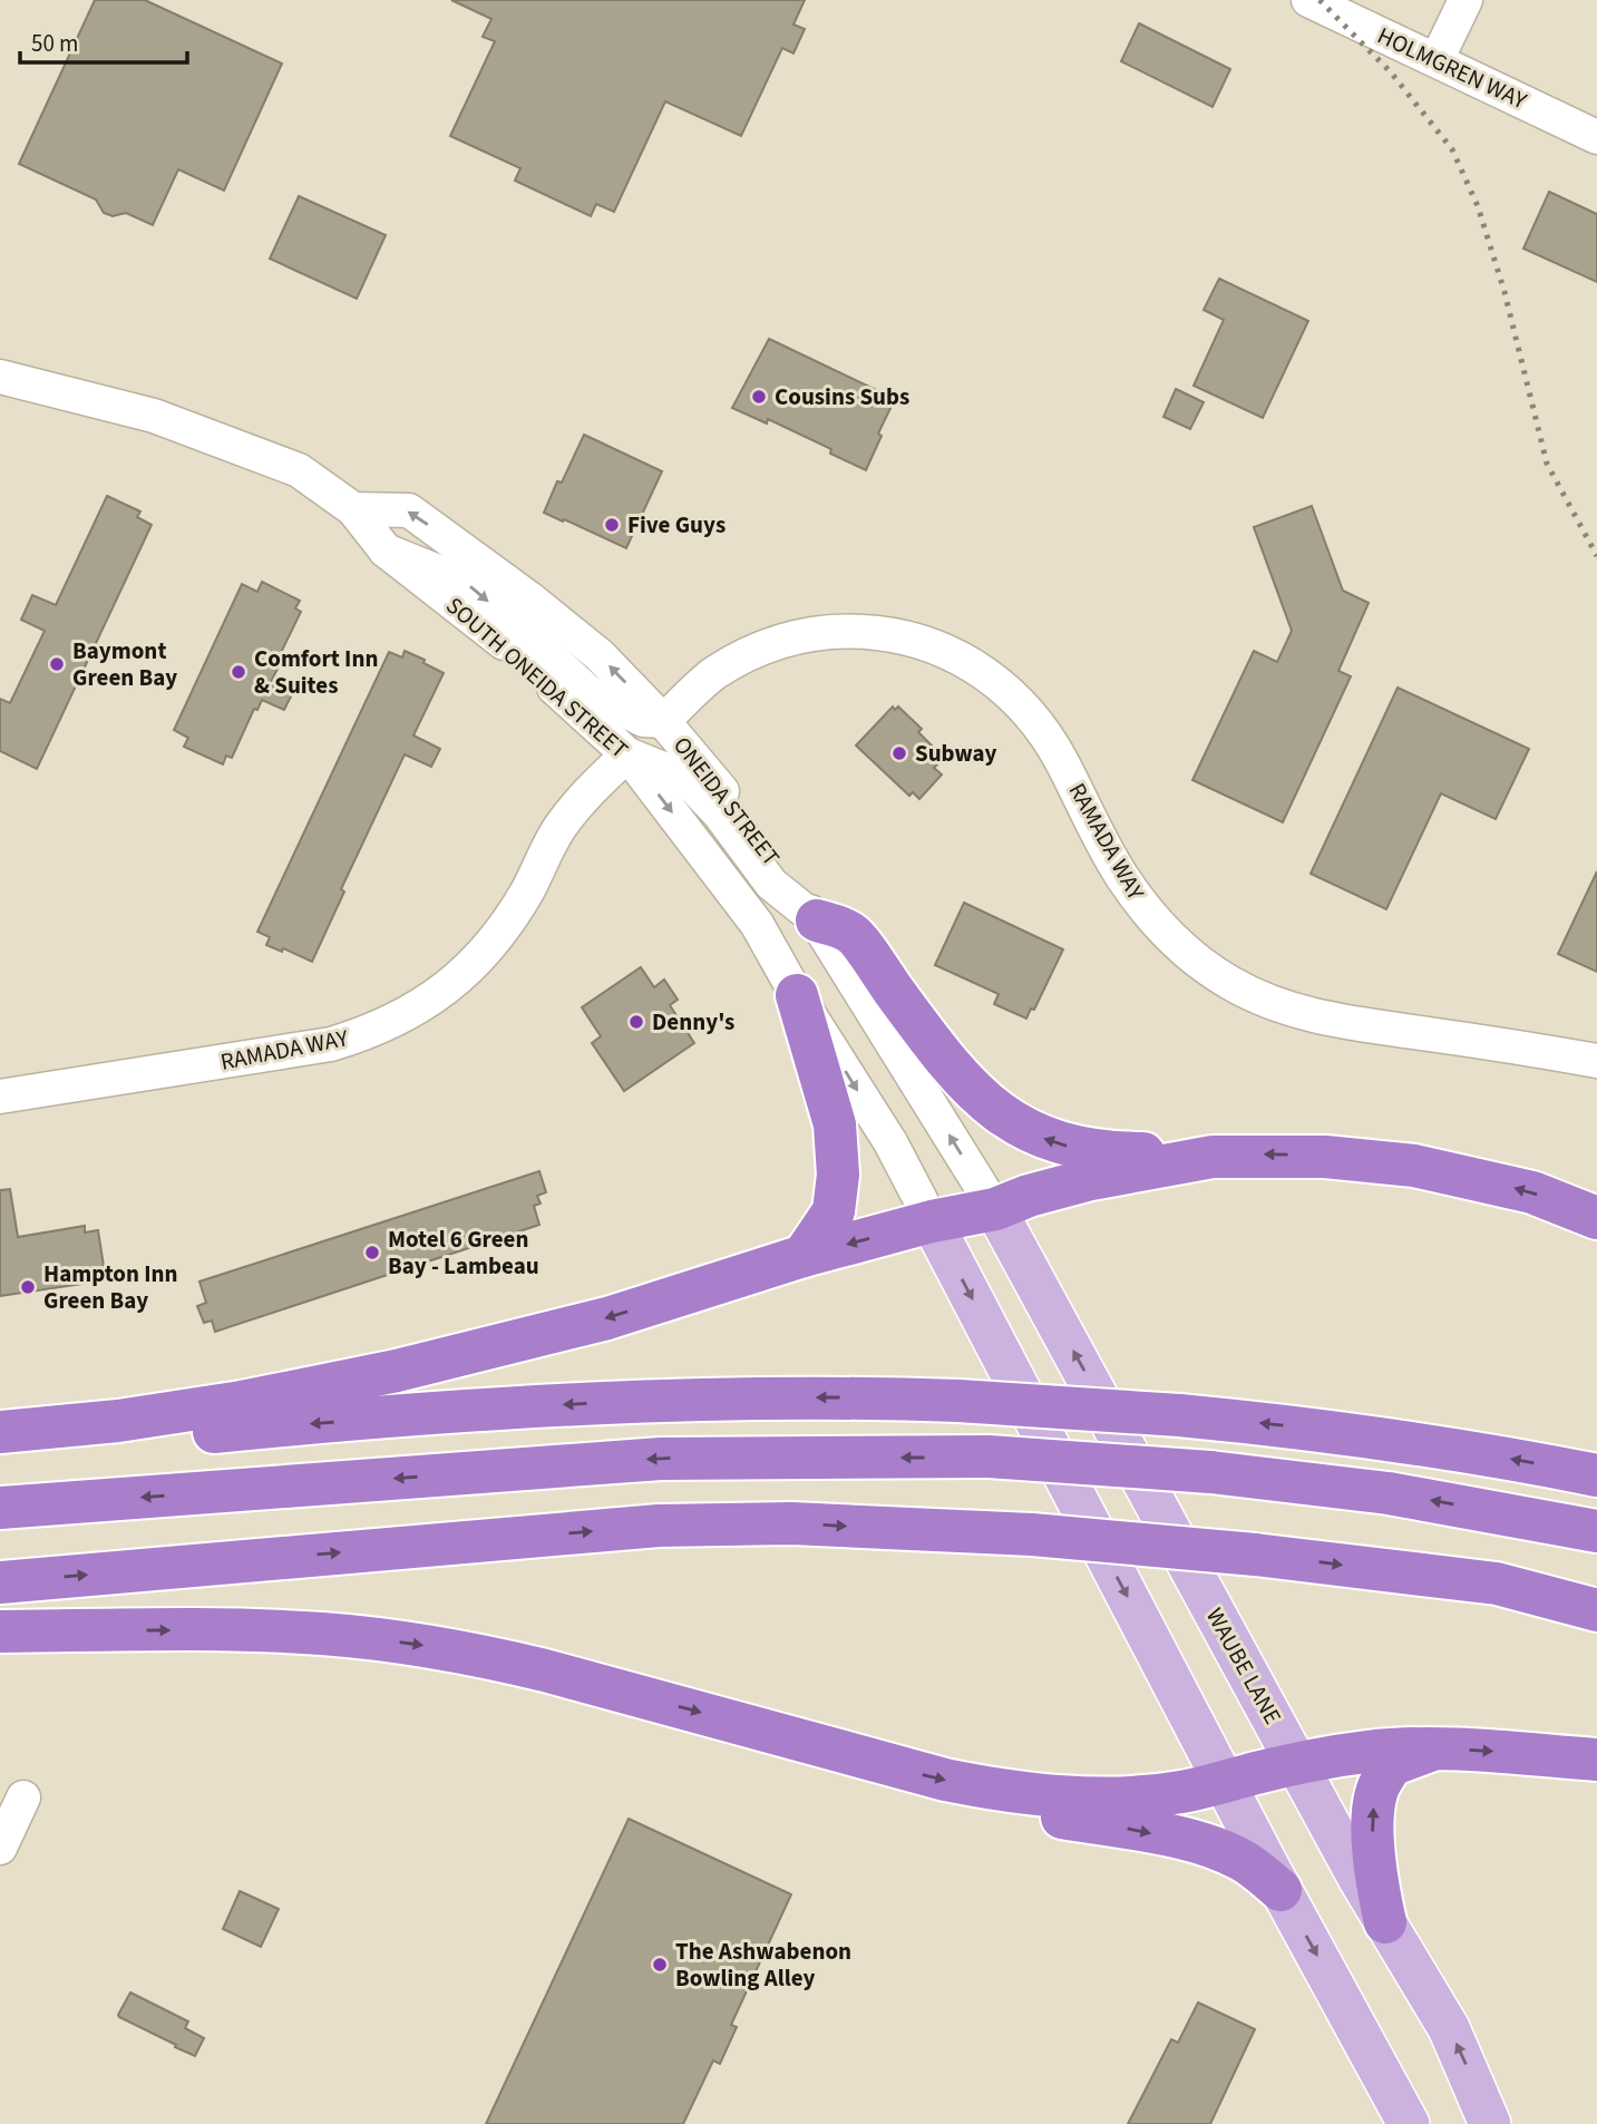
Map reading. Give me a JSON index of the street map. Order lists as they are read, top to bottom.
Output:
{
  "streets": {
    "main road": ["WAUBE LANE"],
    "street": [
      "HOLMGREN WAY",
      "SOUTH ONEIDA STREET",
      "ONEIDA STREET",
      "RAMADA WAY"
    ]
  },
  "crossings": [
    ["SOUTH ONEIDA STREET", "ONEIDA STREET"],
    ["SOUTH ONEIDA STREET", "RAMADA WAY"],
    ["ONEIDA STREET", "RAMADA WAY"],
    ["ONEIDA STREET", "WAUBE LANE"]
  ],
  "places": [
    "Cousins Subs",
    "Five Guys",
    "Baymont Green Bay",
    "Comfort Inn & Suites",
    "Subway",
    "Denny's",
    "Motel 6 Green Bay - Lambeau",
    "Hampton Inn Green Bay",
    "The Ashwabenon Bowling Alley"
  ],
  "scale_bar": "50 m"
}
